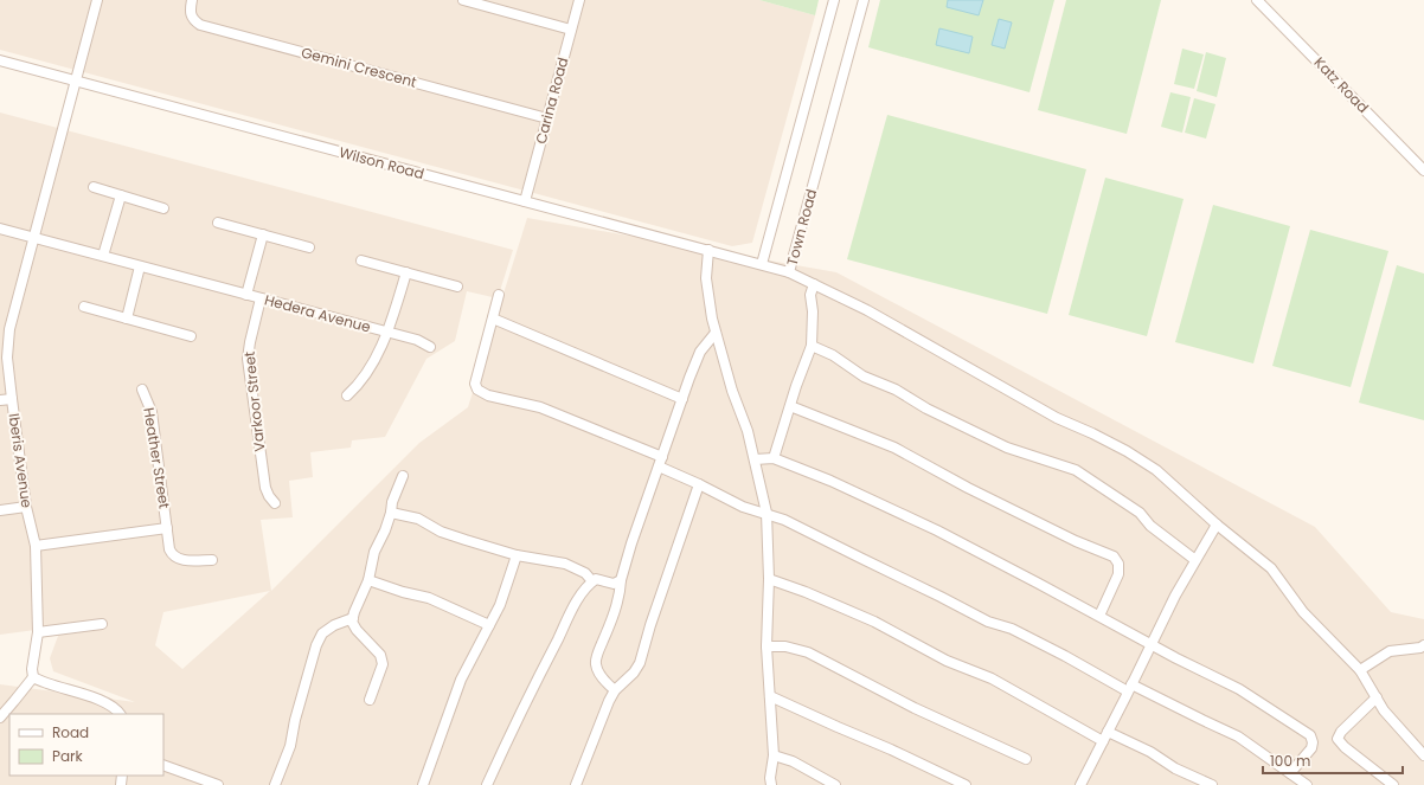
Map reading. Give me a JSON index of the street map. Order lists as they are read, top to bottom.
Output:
{
  "streets": {
    "street": [
      "Gemini Crescent",
      "Katz Road",
      "Carina Road",
      "Wilson Road",
      "Town Road",
      "Hedera Avenue",
      "Varkoor Street",
      "Heather Street",
      "Iberis Avenue"
    ]
  },
  "crossings": [
    ["Gemini Crescent", "Carina Road"],
    ["Carina Road", "Wilson Road"],
    ["Wilson Road", "Town Road"],
    ["Wilson Road", "Iberis Avenue"],
    ["Hedera Avenue", "Varkoor Street"],
    ["Hedera Avenue", "Iberis Avenue"],
    ["Heather Street", "Iberis Avenue"]
  ],
  "legend": ["Road", "Park"],
  "scale_bar": "100 m"
}
